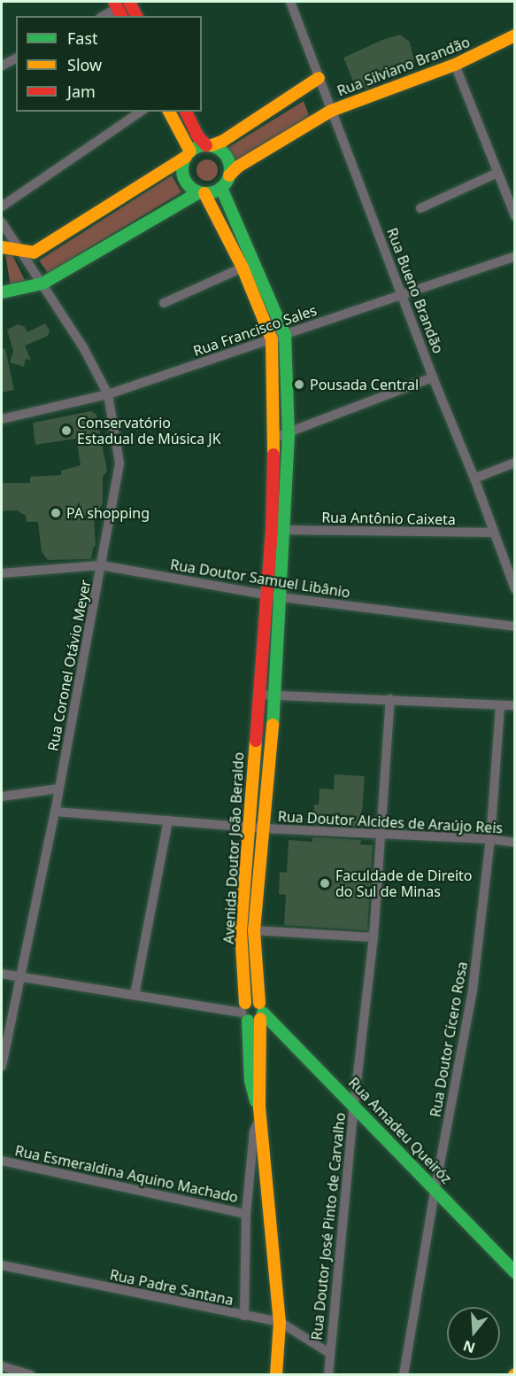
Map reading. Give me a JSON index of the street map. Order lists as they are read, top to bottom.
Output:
{
  "streets": {
    "street": [
      "Rua Silviano Brandão",
      "Rua Bueno Brandão",
      "Rua Francisco Sales",
      "Rua Antônio Caixeta",
      "Rua Doutor Samuel Libânio",
      "Rua Coronel Otávio Meyer",
      "Rua Doutor Alcides de Araújo Reis",
      "Avenida Doutor João Beraldo",
      "Rua Doutor Cícero Rosa",
      "Rua Amadeu Queiróz",
      "Rua Esmeraldina Aquino Machado",
      "Rua Doutor José Pinto de Carvalho",
      "Rua Padre Santana"
    ]
  },
  "crossings": [
    ["Rua Silviano Brandão", "Rua Bueno Brandão"],
    ["Rua Silviano Brandão", "Avenida Doutor João Beraldo"],
    ["Rua Bueno Brandão", "Rua Francisco Sales"],
    ["Rua Bueno Brandão", "Rua Antônio Caixeta"],
    ["Rua Francisco Sales", "Rua Coronel Otávio Meyer"],
    ["Rua Francisco Sales", "Avenida Doutor João Beraldo"],
    ["Rua Antônio Caixeta", "Avenida Doutor João Beraldo"],
    ["Rua Doutor Samuel Libânio", "Rua Coronel Otávio Meyer"],
    ["Rua Doutor Samuel Libânio", "Avenida Doutor João Beraldo"],
    ["Rua Coronel Otávio Meyer", "Rua Doutor Alcides de Araújo Reis"],
    ["Rua Doutor Alcides de Araújo Reis", "Avenida Doutor João Beraldo"],
    ["Rua Doutor Alcides de Araújo Reis", "Rua Doutor Cícero Rosa"],
    ["Rua Doutor Alcides de Araújo Reis", "Rua Doutor José Pinto de Carvalho"],
    ["Avenida Doutor João Beraldo", "Rua Amadeu Queiróz"],
    ["Avenida Doutor João Beraldo", "Rua Esmeraldina Aquino Machado"],
    ["Avenida Doutor João Beraldo", "Rua Padre Santana"],
    ["Rua Doutor Cícero Rosa", "Rua Amadeu Queiróz"],
    ["Rua Amadeu Queiróz", "Rua Doutor José Pinto de Carvalho"],
    ["Rua Doutor José Pinto de Carvalho", "Rua Padre Santana"]
  ],
  "places": [
    "Pousada Central",
    "Conservatório Estadual de Música JK",
    "PA shopping",
    "Faculdade de Direito do Sul de Minas"
  ],
  "legend": ["Fast", "Slow", "Jam"],
  "north": "bottom"
}
